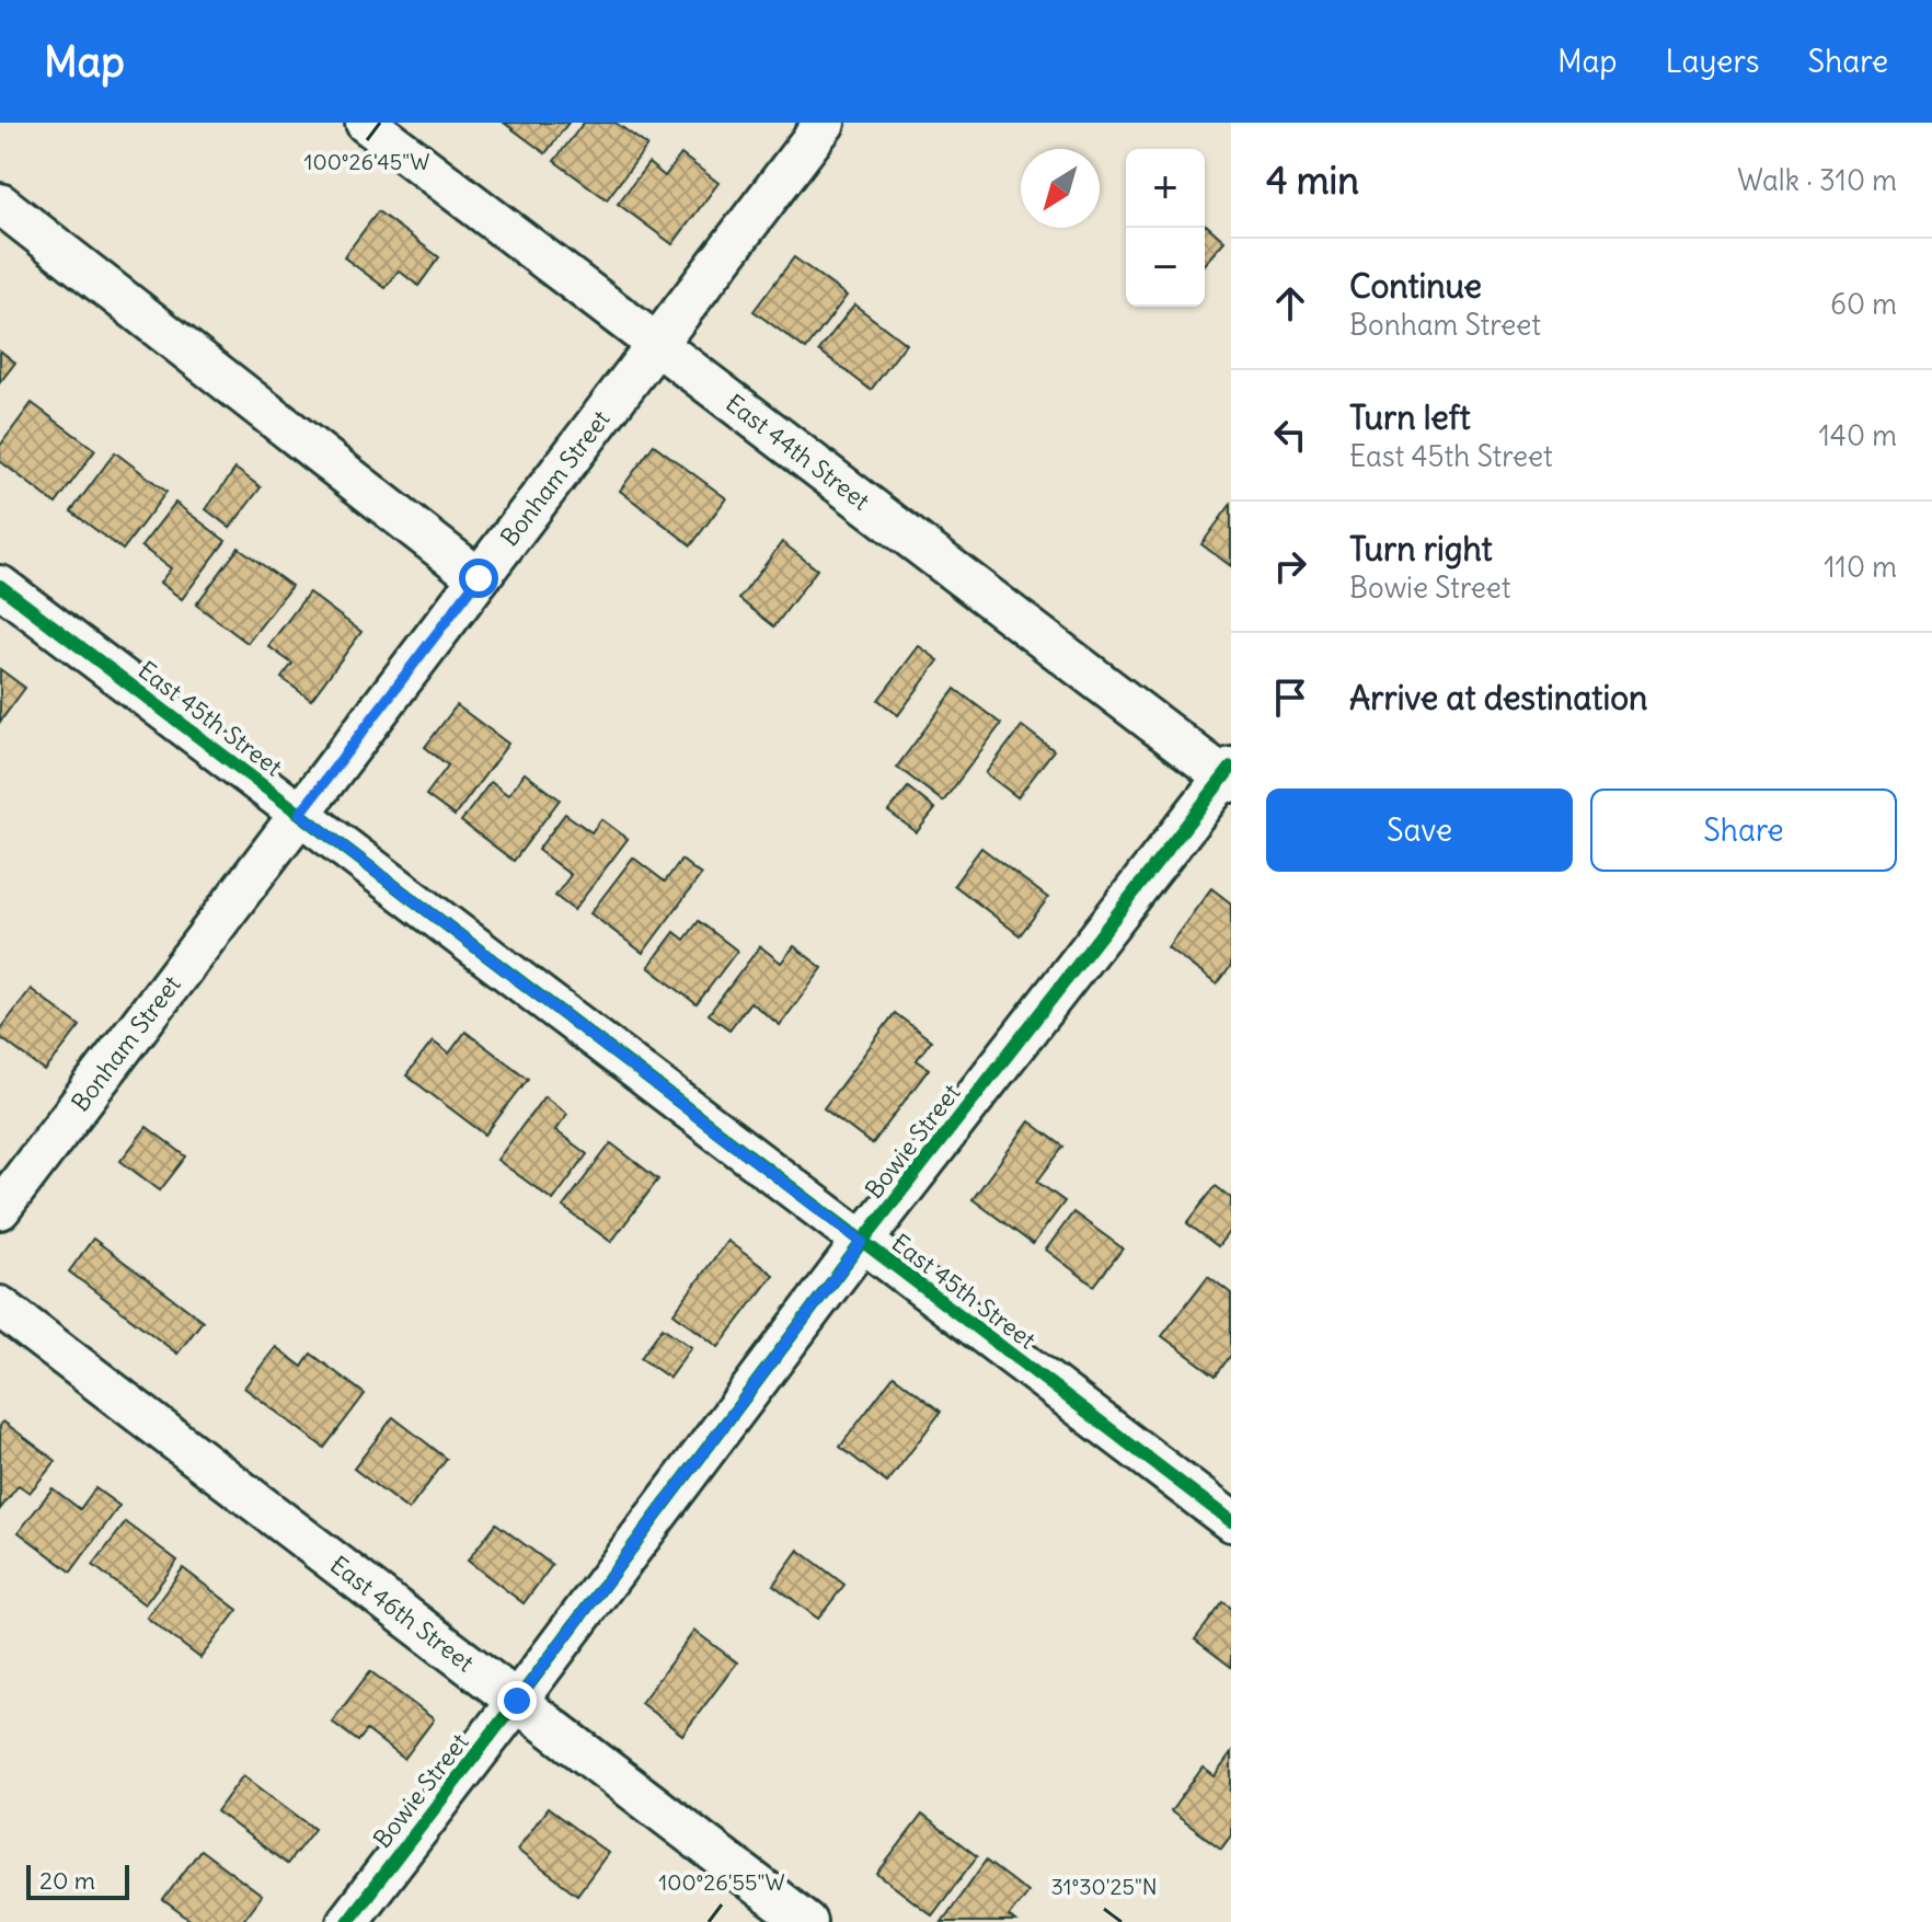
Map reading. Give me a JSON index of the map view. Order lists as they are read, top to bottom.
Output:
{
  "streets": {
    "street": [
      "East 44th Street",
      "Bonham Street",
      "East 45th Street",
      "Bowie Street",
      "East 46th Street"
    ]
  },
  "crossings": [
    ["East 44th Street", "Bonham Street"],
    ["East 44th Street", "Bowie Street"],
    ["Bonham Street", "East 45th Street"],
    ["East 45th Street", "Bowie Street"],
    ["Bowie Street", "East 46th Street"]
  ],
  "scale_bar": "20 m",
  "north": "bottom left",
  "page": {
    "header": "Map",
    "nav": ["Map", "Layers", "Share"],
    "heading": ["4 min", "Walk · 310 m"],
    "map_buttons": ["+", "−"],
    "list": [
      ["Continue", "Bonham Street", "60 m"],
      ["Turn left", "East 45th Street", "140 m"],
      ["Turn right", "Bowie Street", "110 m"],
      "Arrive at destination"
    ],
    "buttons": ["Save", "Share"],
    "scale": "20 m"
  },
  "coordinates": ["100°26'45\"W", "100°26'55\"W", "31°30'25\"N"]
}
